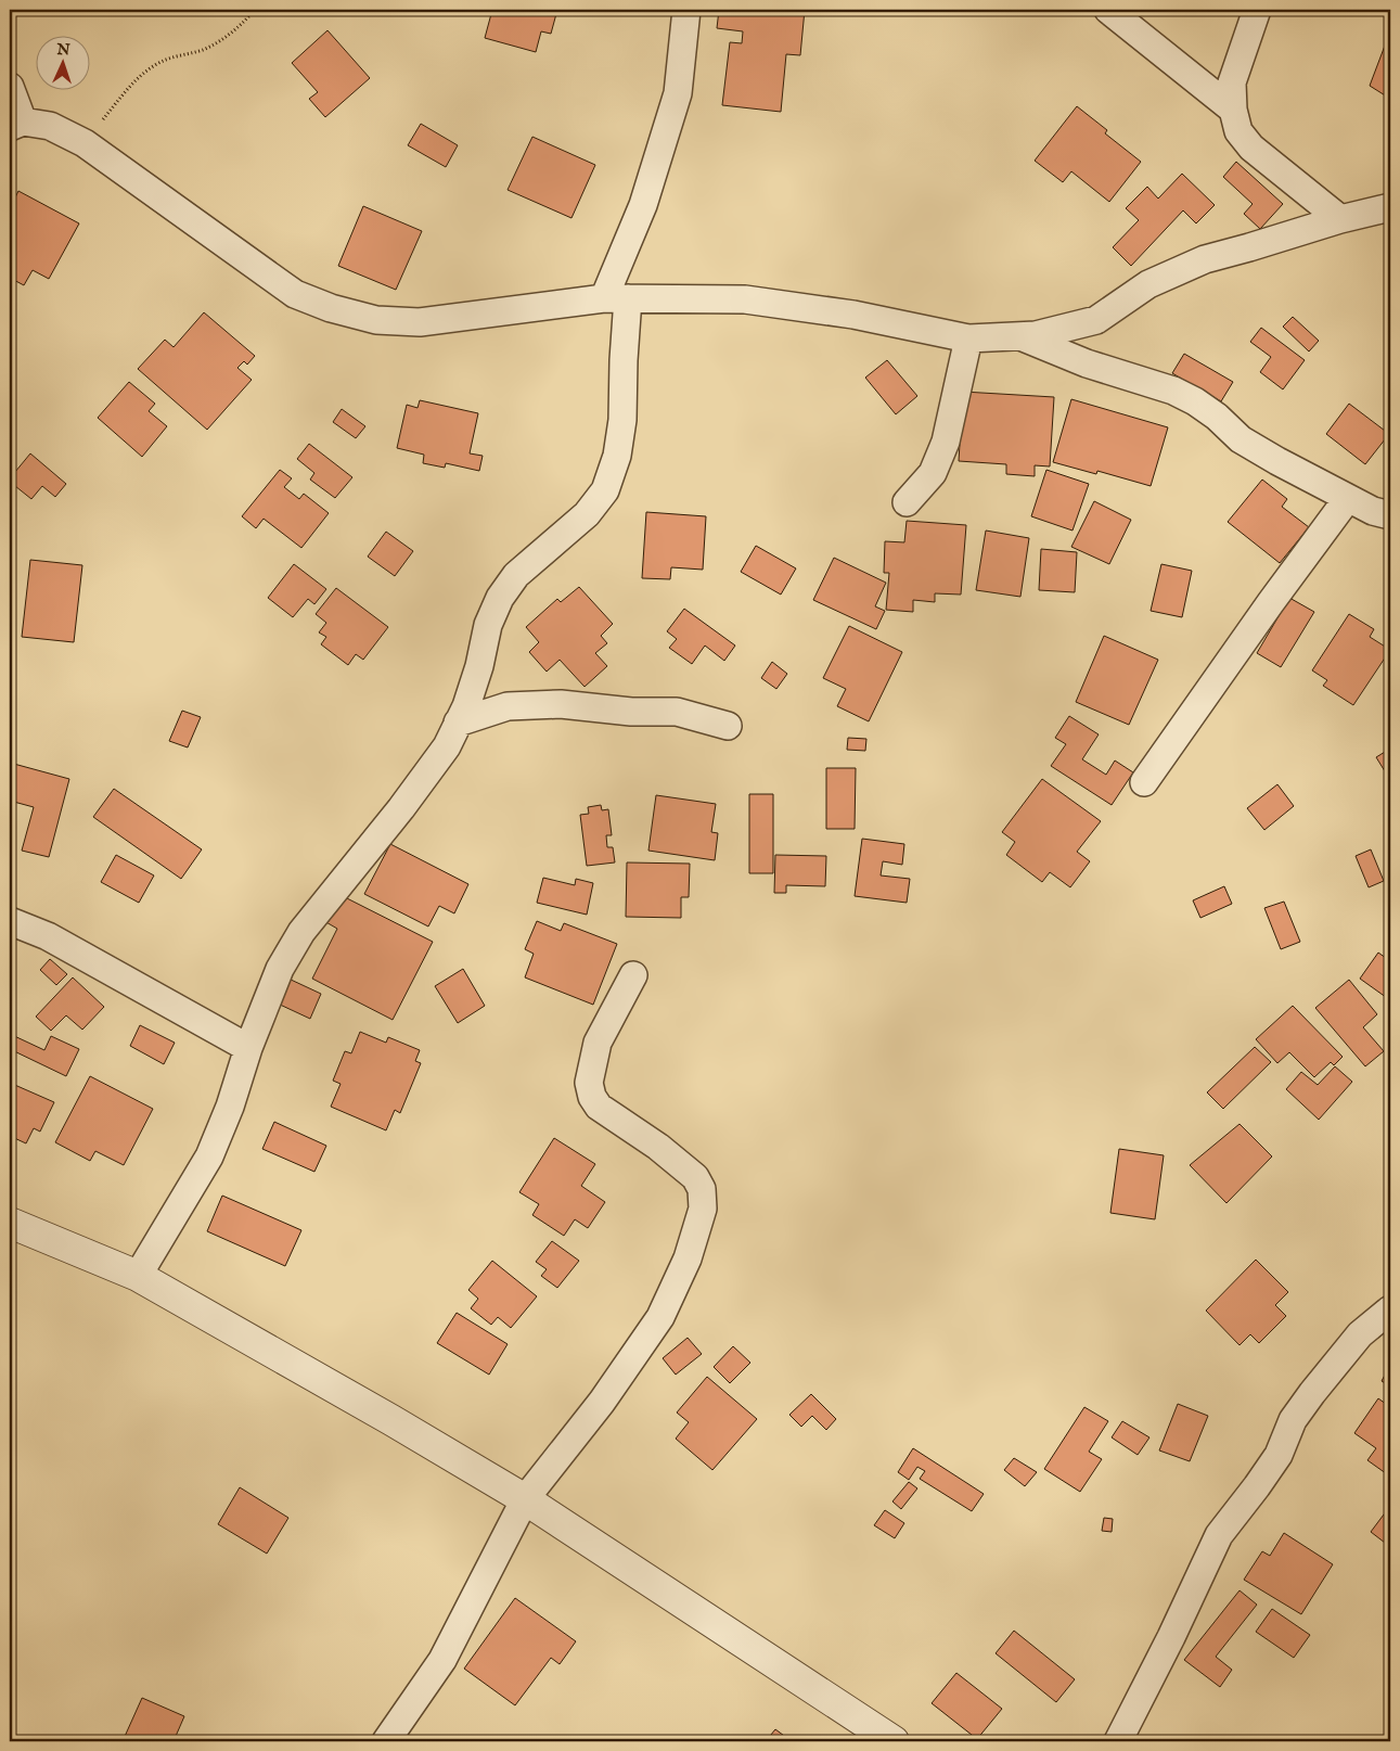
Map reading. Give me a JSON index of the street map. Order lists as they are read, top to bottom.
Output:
{
  "north": "top"
}
